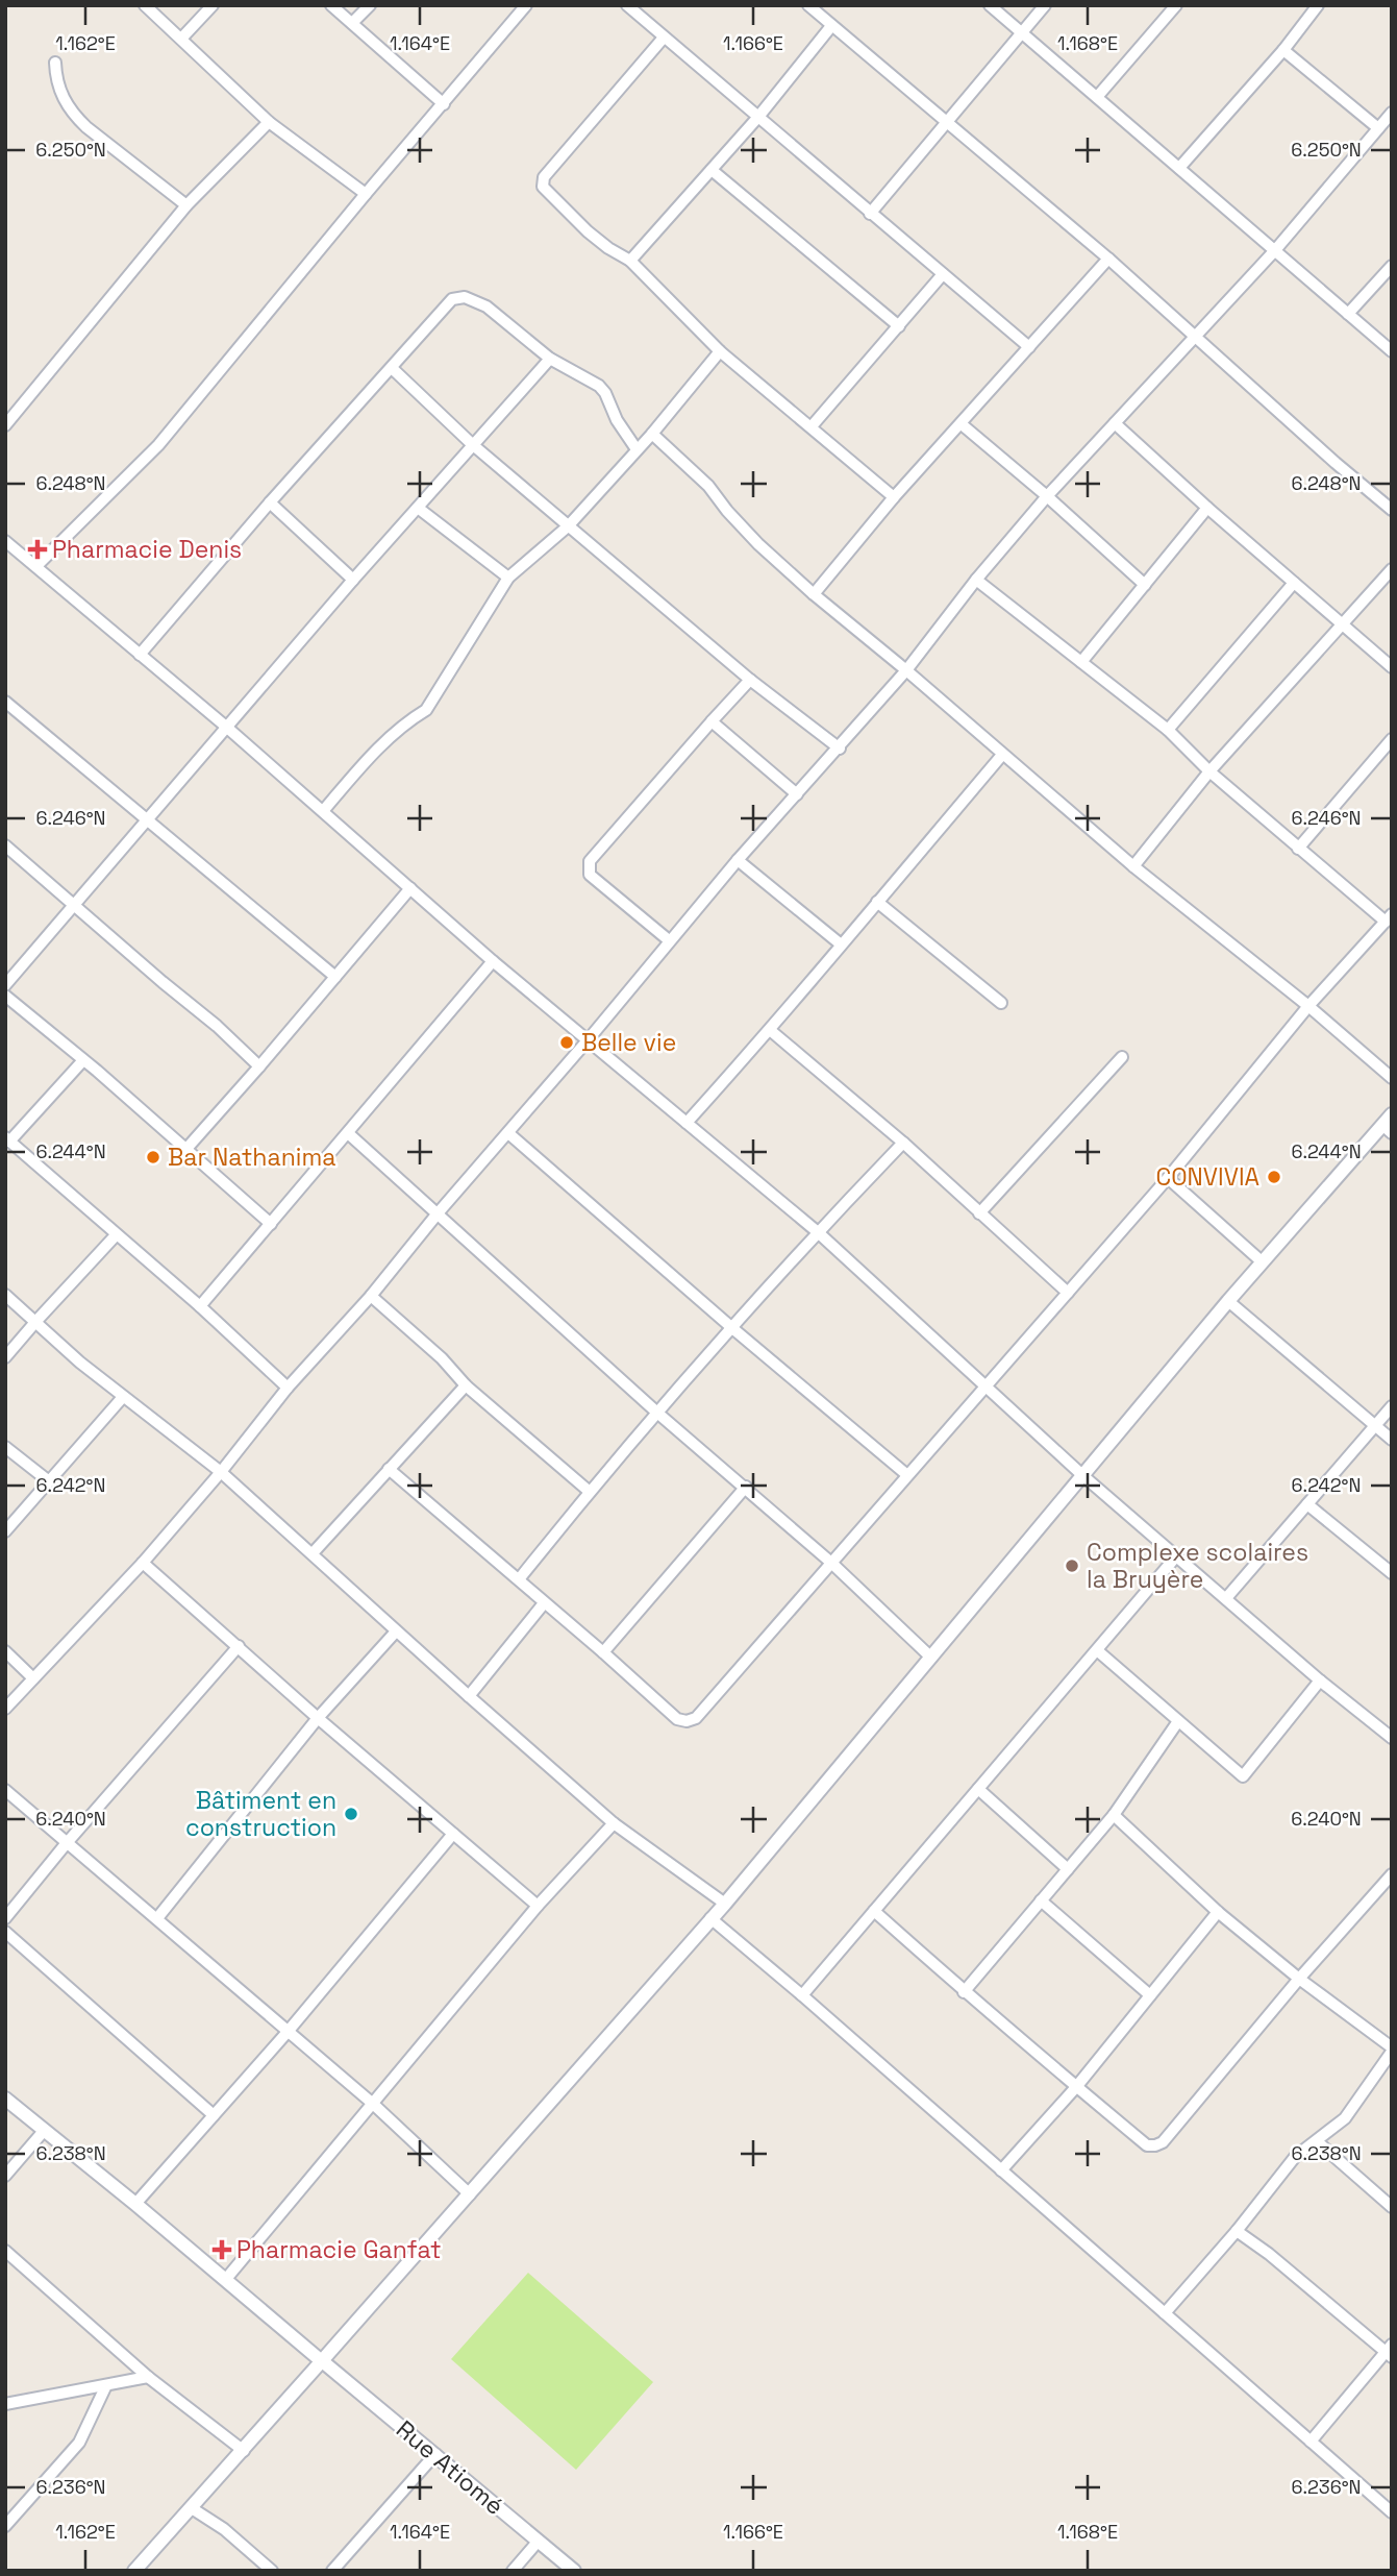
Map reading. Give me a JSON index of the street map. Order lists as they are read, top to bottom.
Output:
{
  "streets": {
    "street": ["Rue Atiomé"]
  },
  "places": {
    "health": ["Pharmacie Denis", "Pharmacie Ganfat"],
    "other": [
      "Belle vie",
      "Bar Nathanima",
      "CONVIVIA",
      "Complexe scolaires la Bruyère",
      "Bâtiment en construction"
    ]
  },
  "coordinates": [
    "1.162°E",
    "1.164°E",
    "1.166°E",
    "1.168°E",
    "6.250°N",
    "6.248°N",
    "6.246°N",
    "6.244°N",
    "6.242°N",
    "6.240°N",
    "6.238°N",
    "6.236°N"
  ]
}
